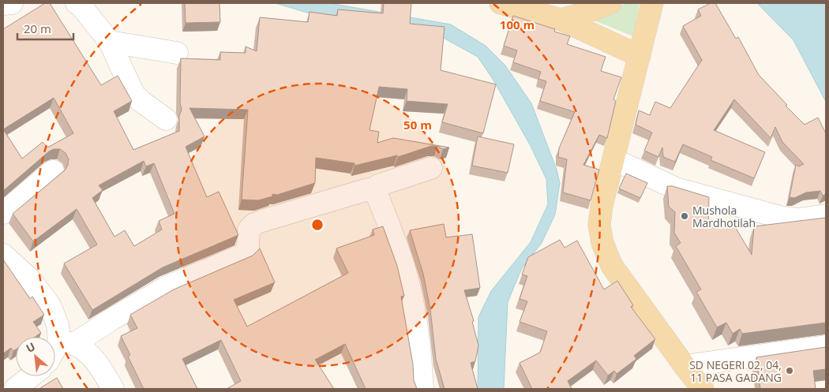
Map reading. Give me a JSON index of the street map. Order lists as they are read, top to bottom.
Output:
{
  "places": ["Mushola Mardhotilah", "SD NEGERI 02, 04, 11 PASA GADANG"],
  "scale_bar": "20 m",
  "north": "top left",
  "rings": ["100 m", "50 m"]
}
